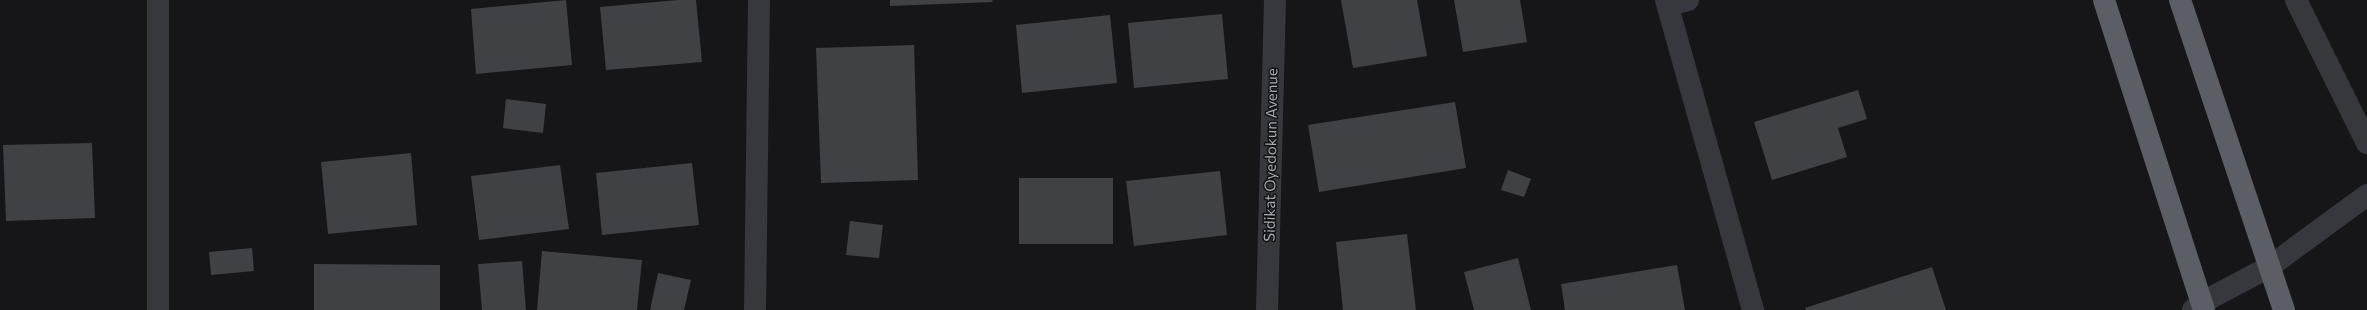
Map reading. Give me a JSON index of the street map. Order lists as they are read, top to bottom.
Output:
{
  "streets": {
    "street": ["Sidikat Oyedokun Avenue"]
  }
}
